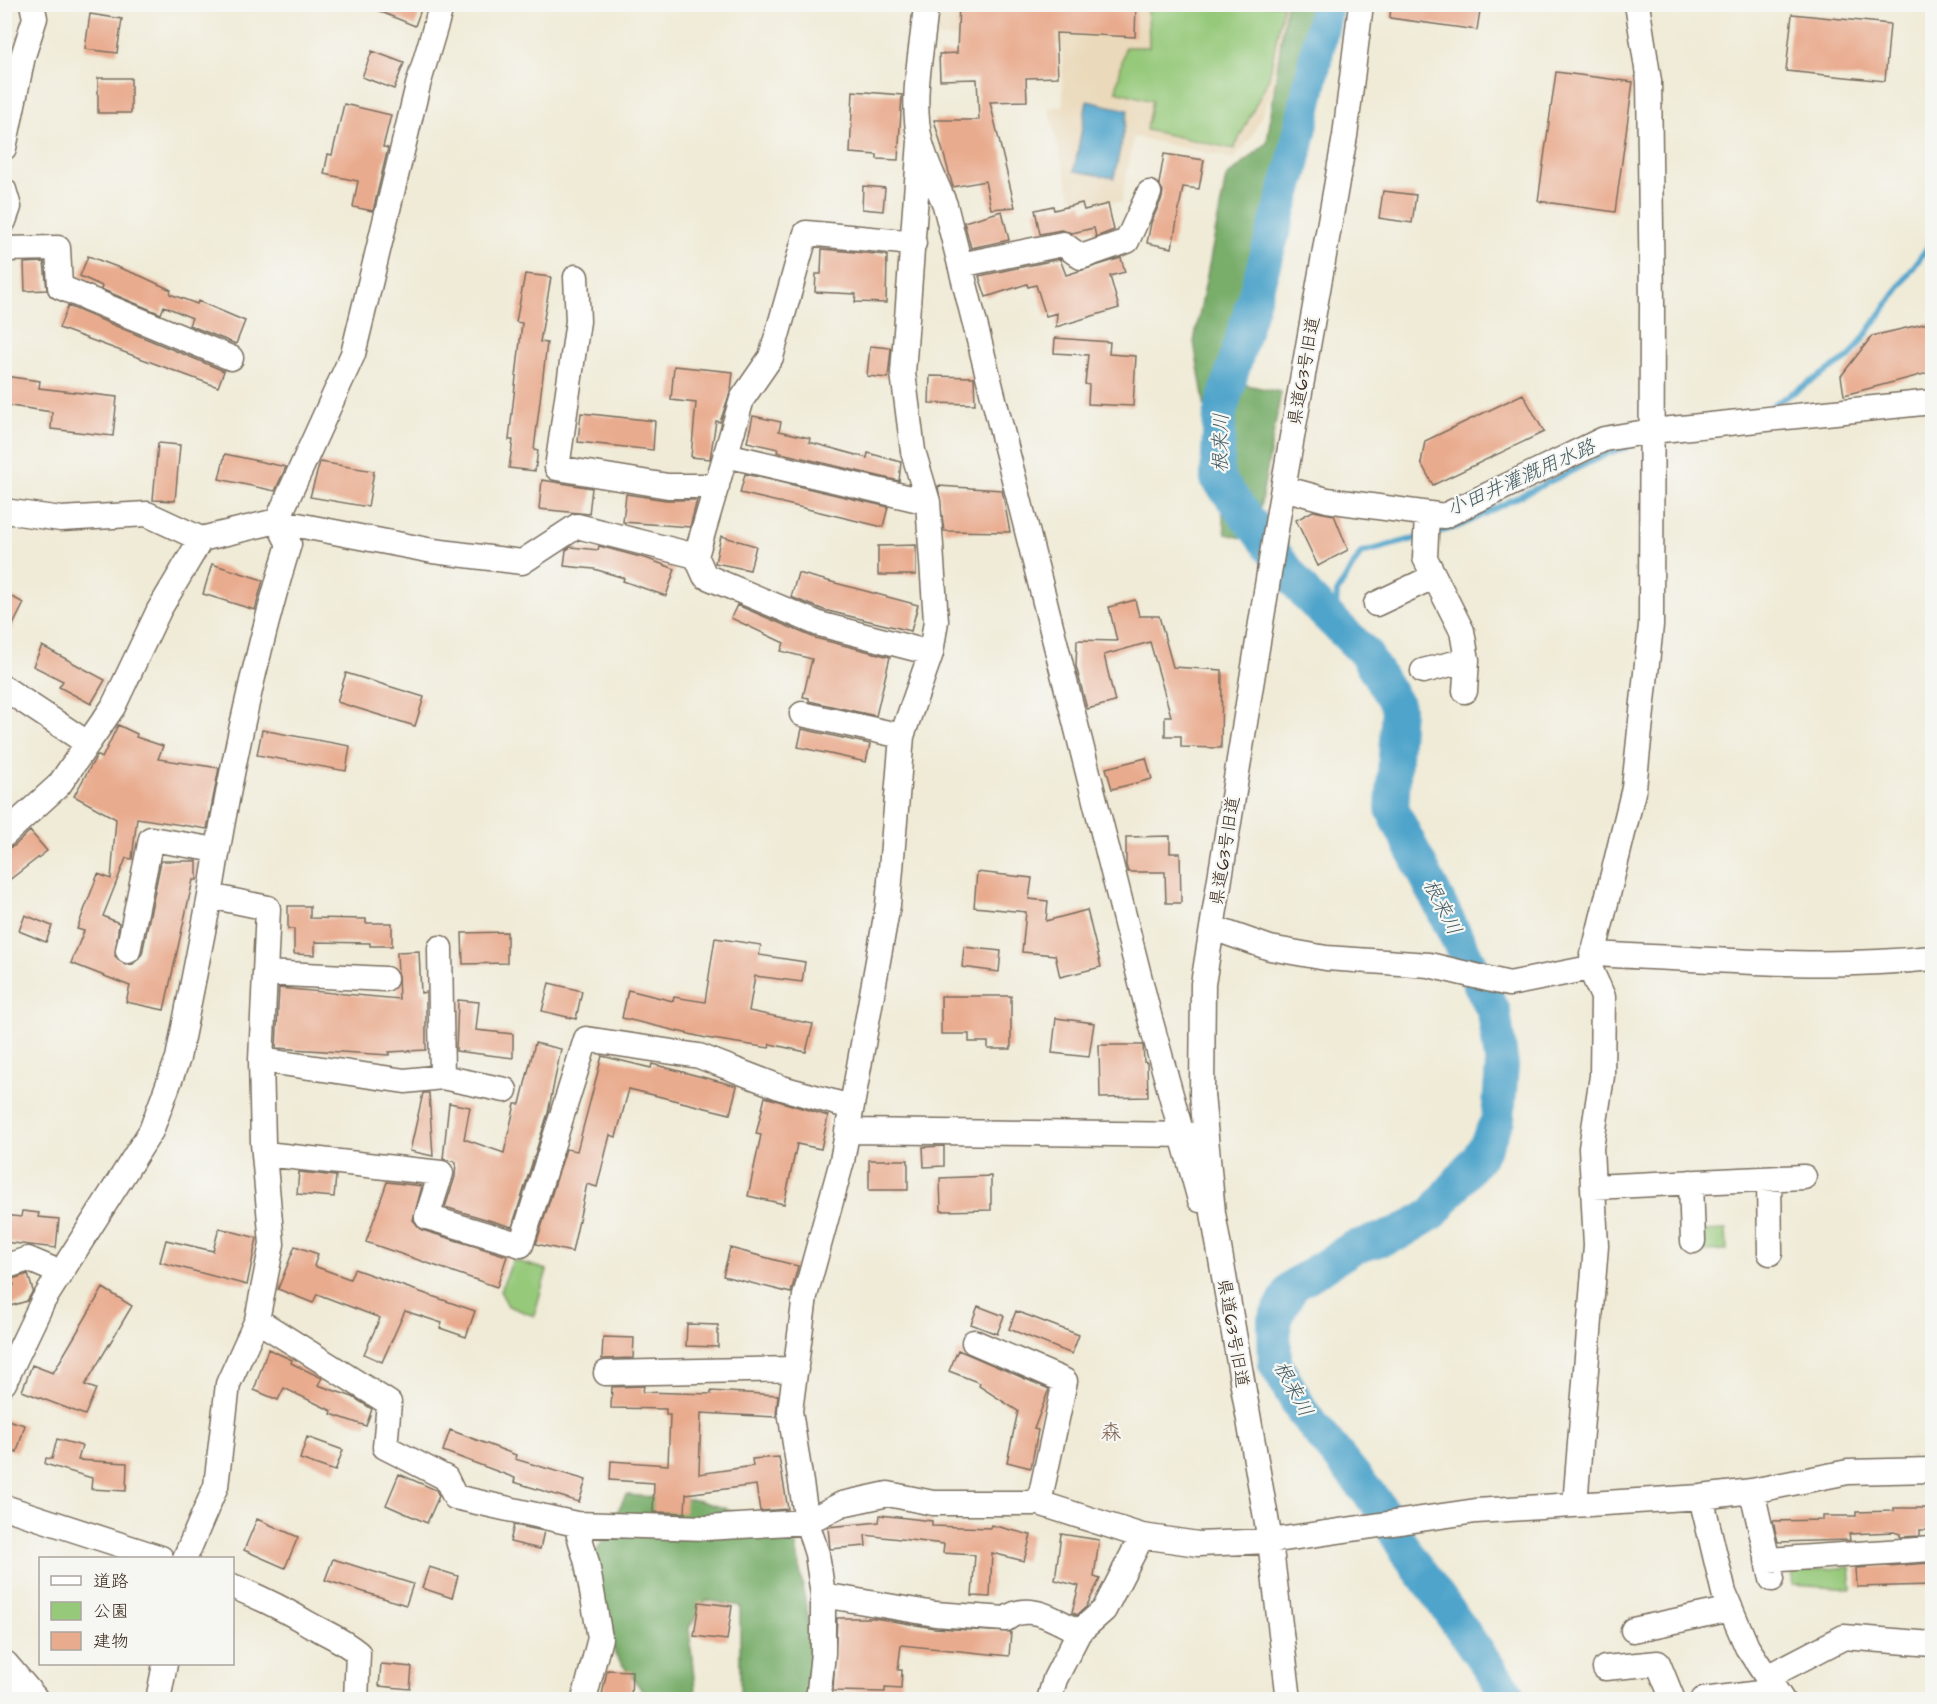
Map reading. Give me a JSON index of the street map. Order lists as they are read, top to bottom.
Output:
{
  "streets": {
    "street": ["県道63号旧道"]
  },
  "districts": ["森"],
  "water": ["根来川", "小田井灌漑用水路"],
  "legend": ["道路", "公園", "建物"]
}
